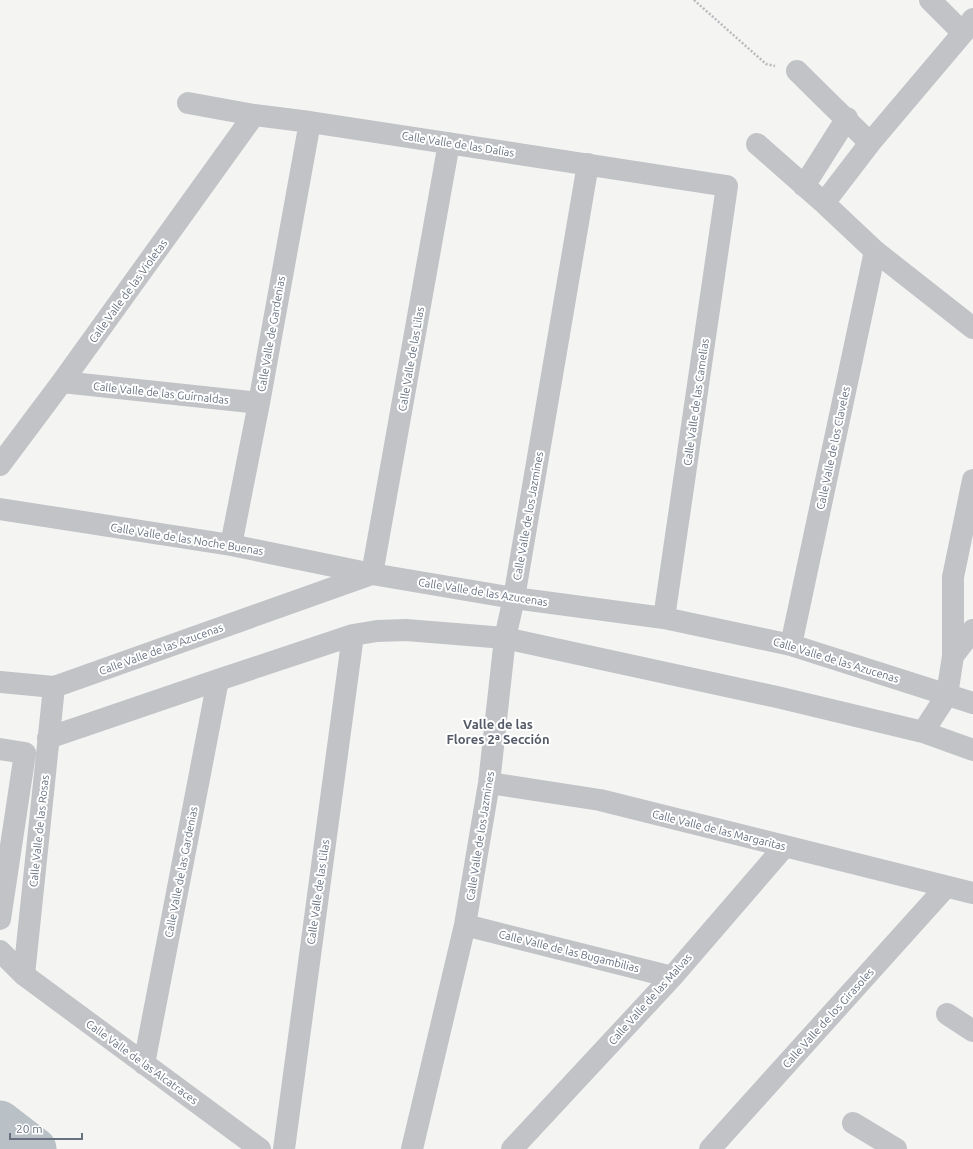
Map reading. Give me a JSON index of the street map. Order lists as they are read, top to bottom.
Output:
{
  "streets": {
    "street": [
      "Calle Valle de las Dalias",
      "Calle Valle de las Violetas",
      "Calle Valle de Gardenias",
      "Calle Valle de las Lilas",
      "Calle Valle de las Guirnaldas",
      "Calle Valle de las Camelias",
      "Calle Valle de los Claveles",
      "Calle Valle de los Jazmines",
      "Calle Valle de las Noche Buenas",
      "Calle Valle de las Azucenas",
      "Calle Valle de las Margaritas",
      "Calle Valle de las Rosas",
      "Calle Valle de las Gardenias",
      "Calle Valle de las Bugambilias",
      "Calle Valle de las Malvas",
      "Calle Valle de los Girasoles",
      "Calle Valle de las Alcatraces"
    ]
  },
  "crossings": [
    ["Calle Valle de las Dalias", "Calle Valle de las Violetas"],
    ["Calle Valle de las Dalias", "Calle Valle de Gardenias"],
    ["Calle Valle de las Dalias", "Calle Valle de las Lilas"],
    ["Calle Valle de las Dalias", "Calle Valle de las Camelias"],
    ["Calle Valle de las Dalias", "Calle Valle de los Jazmines"],
    ["Calle Valle de las Violetas", "Calle Valle de las Guirnaldas"],
    ["Calle Valle de Gardenias", "Calle Valle de las Guirnaldas"],
    ["Calle Valle de Gardenias", "Calle Valle de las Noche Buenas"],
    ["Calle Valle de las Lilas", "Calle Valle de las Noche Buenas"],
    ["Calle Valle de las Lilas", "Calle Valle de las Azucenas"],
    ["Calle Valle de las Camelias", "Calle Valle de las Azucenas"],
    ["Calle Valle de los Claveles", "Calle Valle de las Azucenas"],
    ["Calle Valle de los Jazmines", "Calle Valle de las Azucenas"],
    ["Calle Valle de los Jazmines", "Calle Valle de las Margaritas"],
    ["Calle Valle de los Jazmines", "Calle Valle de las Bugambilias"],
    ["Calle Valle de las Noche Buenas", "Calle Valle de las Azucenas"],
    ["Calle Valle de las Azucenas", "Calle Valle de las Rosas"],
    ["Calle Valle de las Margaritas", "Calle Valle de las Malvas"],
    ["Calle Valle de las Margaritas", "Calle Valle de los Girasoles"],
    ["Calle Valle de las Rosas", "Calle Valle de las Alcatraces"],
    ["Calle Valle de las Gardenias", "Calle Valle de las Alcatraces"],
    ["Calle Valle de las Bugambilias", "Calle Valle de las Malvas"]
  ],
  "districts": ["Valle de las Flores 2ª Sección"],
  "scale_bar": "20 m"
}
